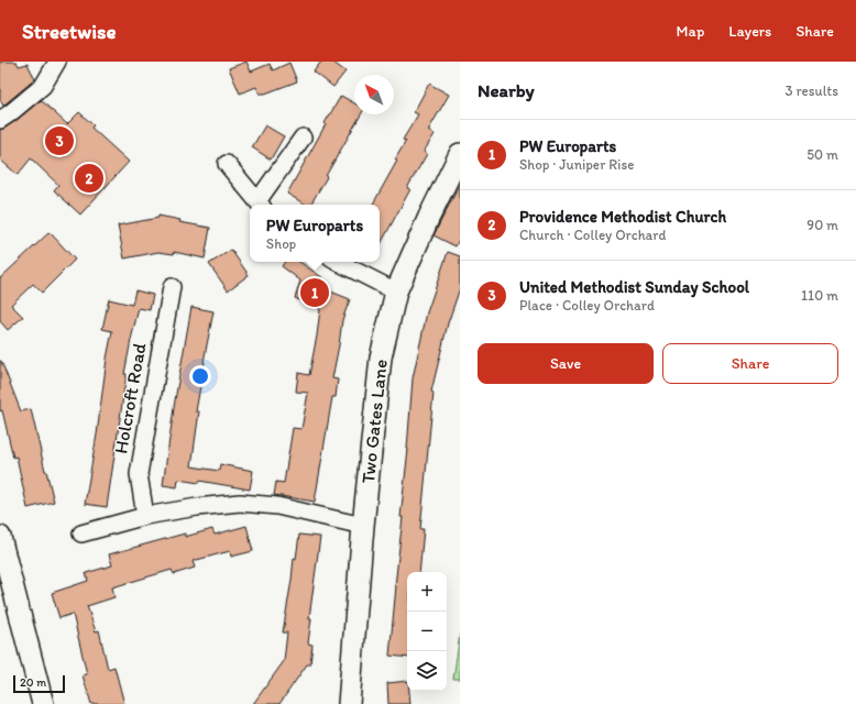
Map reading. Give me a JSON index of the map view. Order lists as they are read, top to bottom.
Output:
{
  "streets": {
    "street": ["Holcroft Road", "Two Gates Lane"]
  },
  "scale_bar": "20 m",
  "north": "top left",
  "page": {
    "header": "Streetwise",
    "nav": ["Map", "Layers", "Share"],
    "heading": ["Nearby", "3 results"],
    "list": [
      {
        "mark": "1",
        "name": "PW Europarts",
        "note": "Shop · Juniper Rise",
        "value": "50 m"
      },
      {
        "mark": "2",
        "name": "Providence Methodist Church",
        "note": "Church · Colley Orchard",
        "value": "90 m"
      },
      {
        "mark": "3",
        "name": "United Methodist Sunday School",
        "note": "Place · Colley Orchard",
        "value": "110 m"
      }
    ],
    "pins": ["3", "2", "1"],
    "popup": ["PW Europarts", "Shop"],
    "buttons": ["Save", "Share"],
    "map_buttons": ["+", "−"],
    "scale": "20 m"
  }
}
